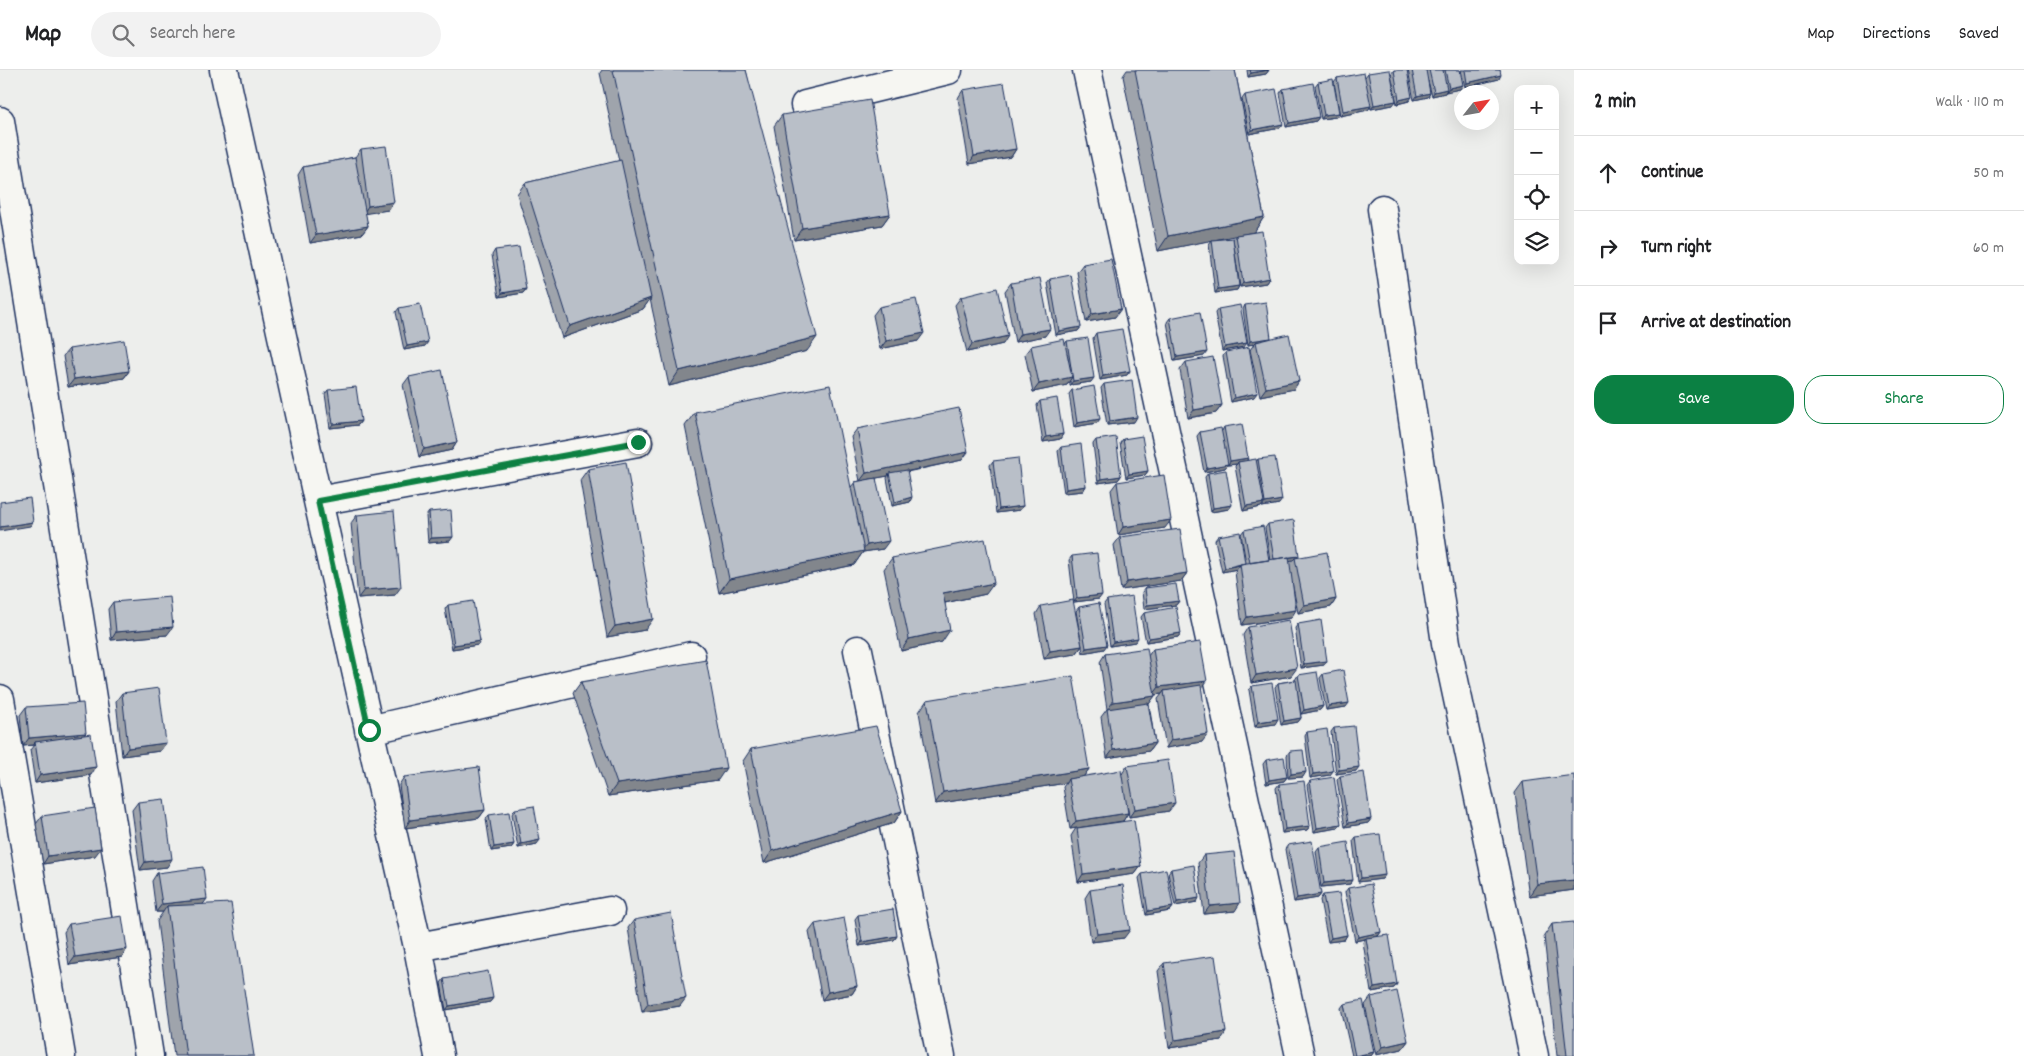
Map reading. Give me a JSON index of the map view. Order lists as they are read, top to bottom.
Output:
{
  "north": "top right",
  "page": {
    "header": "Map",
    "search": "Search here",
    "nav": ["Map", "Directions", "Saved"],
    "heading": ["2 min", "Walk · 110 m"],
    "map_buttons": ["+", "−"],
    "list": [
      ["Continue", "50 m"],
      ["Turn right", "60 m"],
      "Arrive at destination"
    ],
    "buttons": ["Save", "Share"]
  }
}
